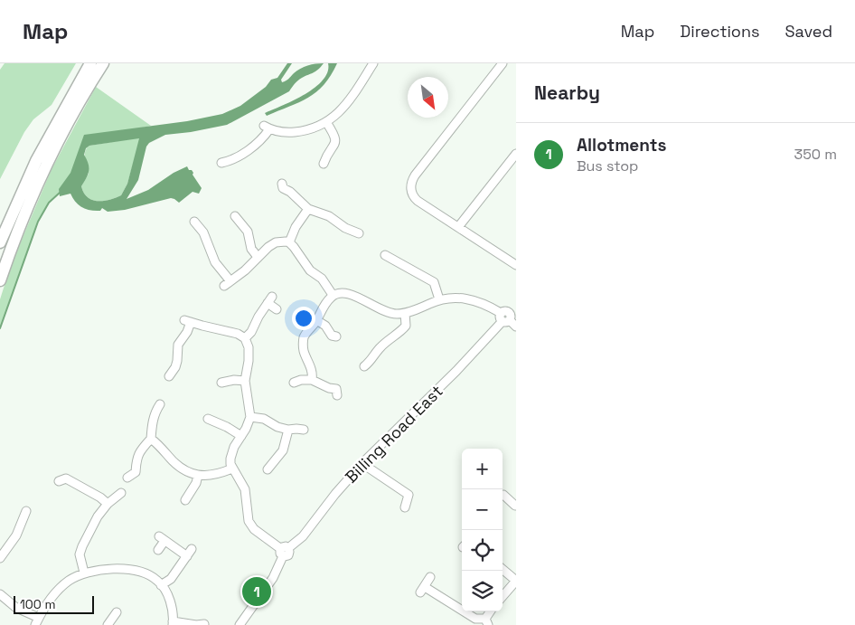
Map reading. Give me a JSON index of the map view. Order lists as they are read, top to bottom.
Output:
{
  "streets": {
    "street": ["Billing Road East"]
  },
  "scale_bar": "100 m",
  "north": "bottom right",
  "page": {
    "header": "Map",
    "nav": ["Map", "Directions", "Saved"],
    "heading": "Nearby",
    "list": [
      {
        "mark": "1",
        "name": "Allotments",
        "note": "Bus stop",
        "value": "350 m"
      }
    ],
    "map_buttons": ["+", "−"],
    "pins": "1",
    "scale": "100 m"
  }
}
